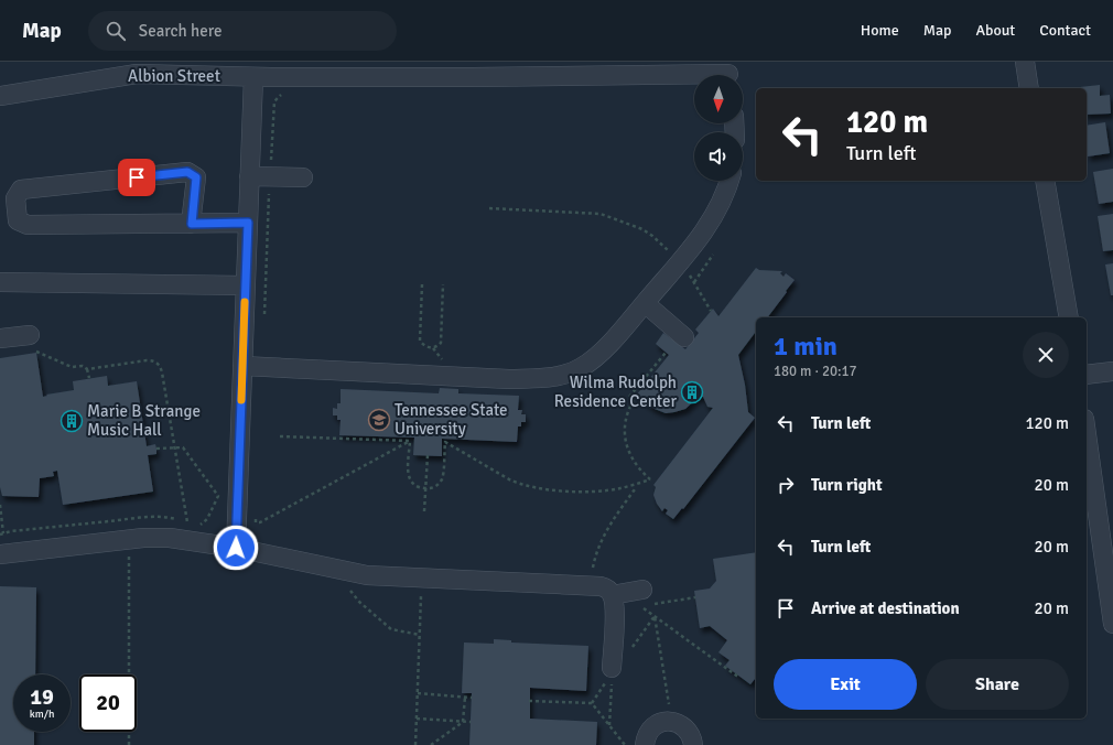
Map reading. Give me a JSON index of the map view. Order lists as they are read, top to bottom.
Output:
{
  "streets": {
    "street": ["Albion Street"]
  },
  "places": {
    "building": ["Wilma Rudolph Residence Center", "Marie B Strange Music Hall"],
    "school or university": ["Tennessee State University"]
  },
  "north": "bottom",
  "page": {
    "header": "Map",
    "search": "Search here",
    "nav": [
      "Home",
      "Map",
      "About",
      "Contact"
    ],
    "turn": ["120 m", "Turn left"],
    "heading": ["1 min", "180 m · 20:17"],
    "list": [
      {
        "name": "Turn left",
        "value": "120 m"
      },
      {
        "name": "Turn right",
        "value": "20 m"
      },
      {
        "name": "Turn left",
        "value": "20 m"
      },
      {
        "name": "Arrive at destination",
        "value": "20 m"
      }
    ],
    "buttons": ["Exit", "Share"],
    "speed": "19 km/h",
    "limit": "20"
  }
}
